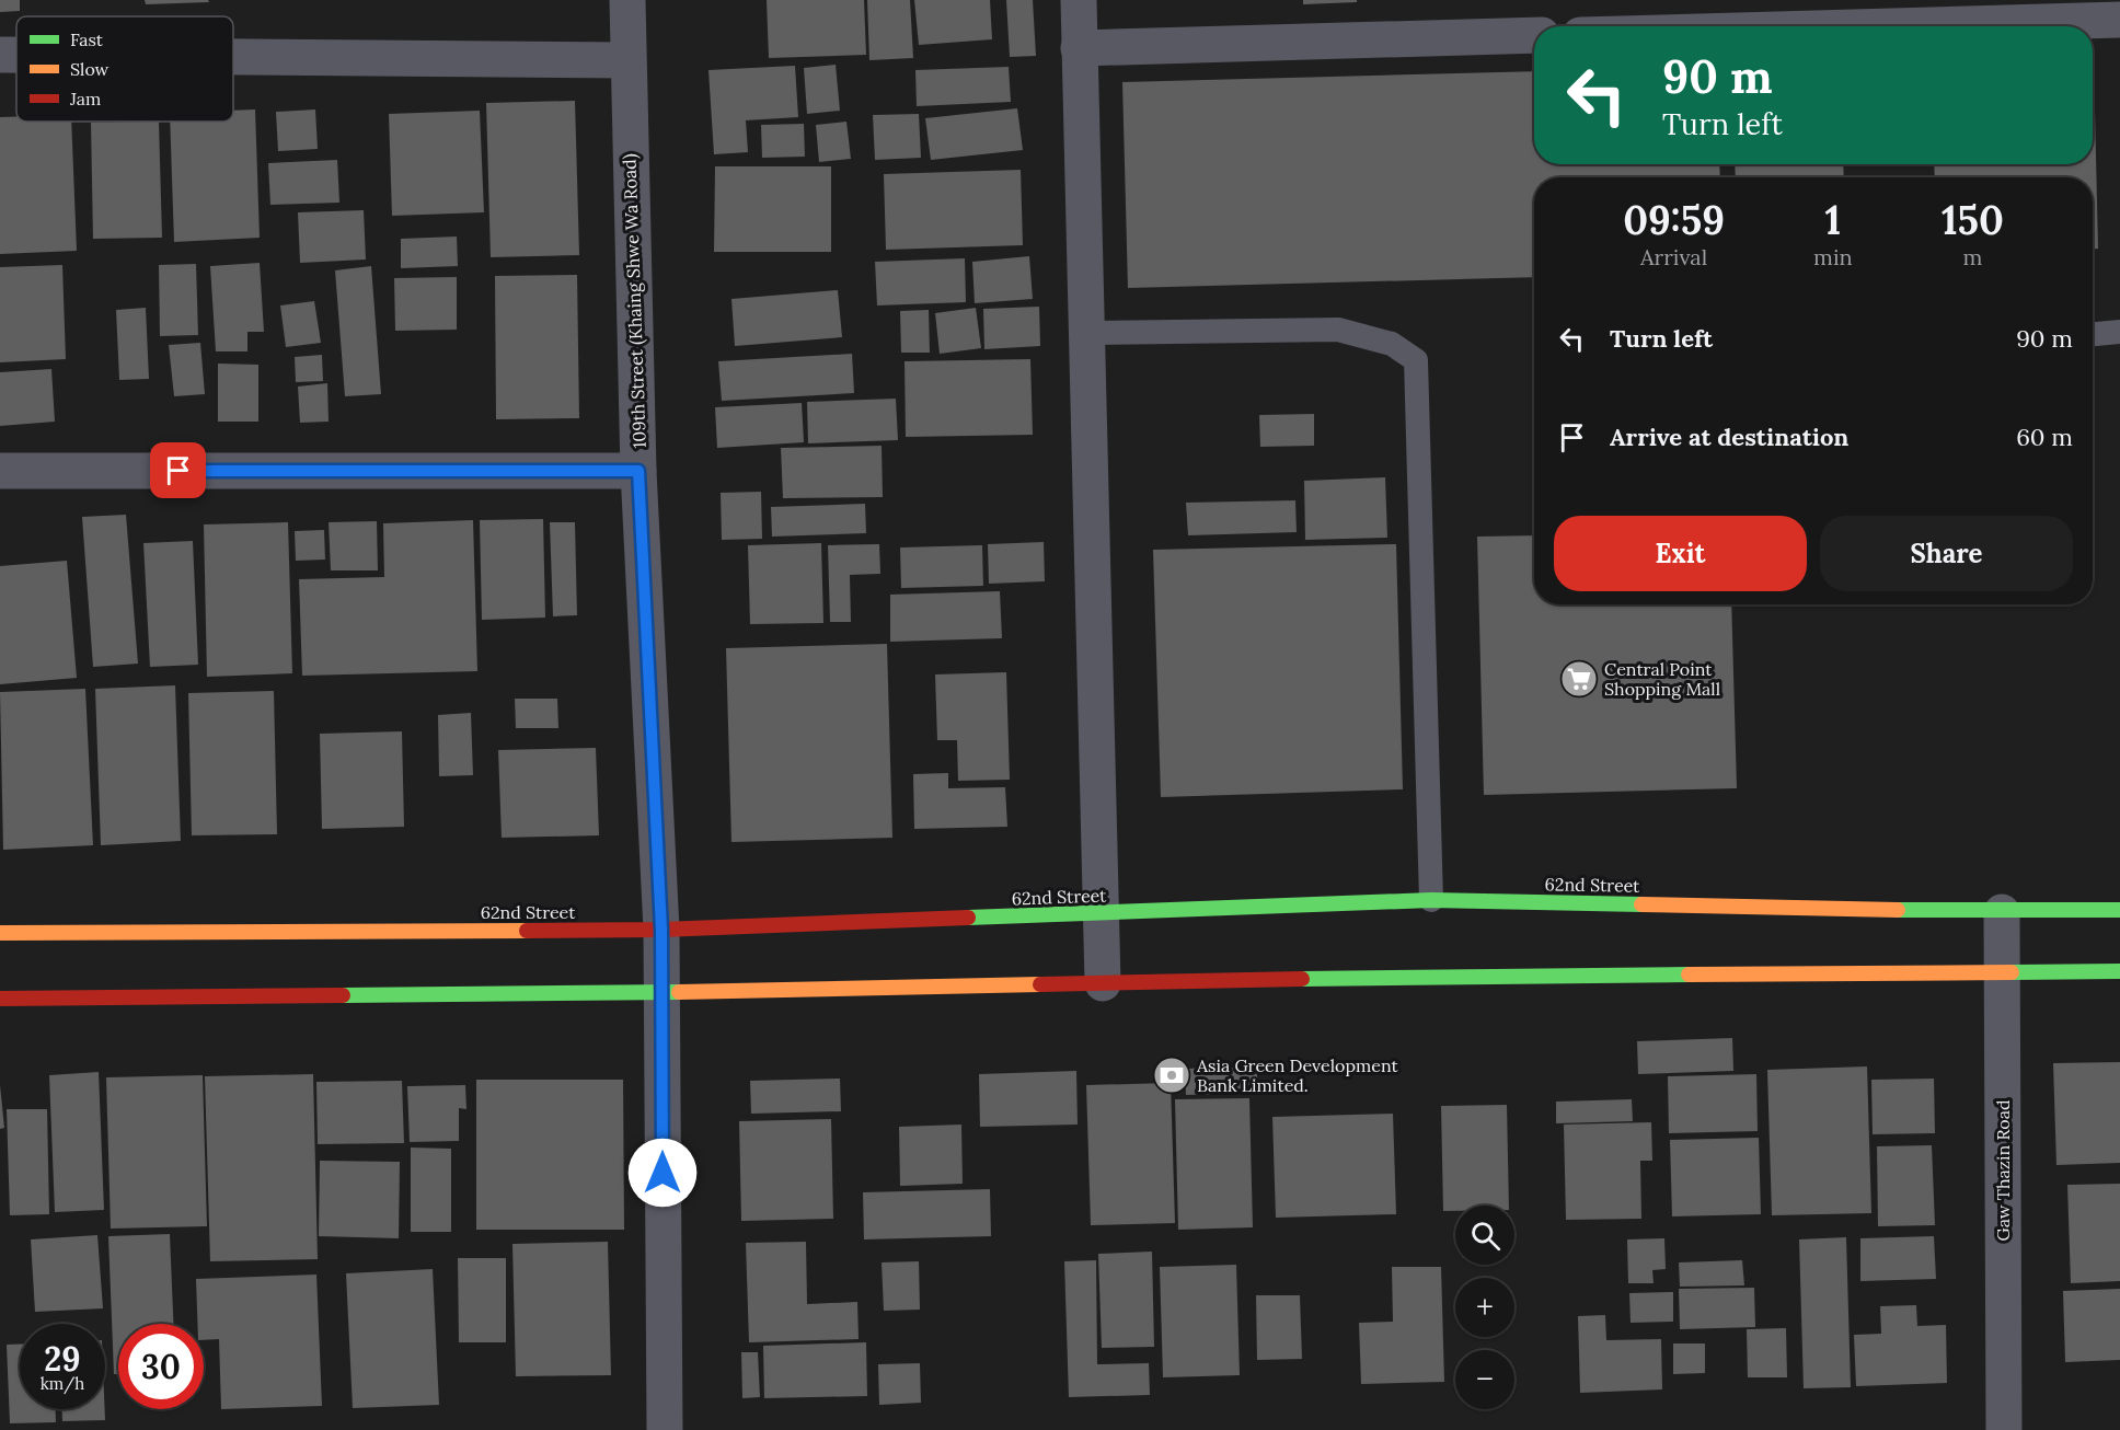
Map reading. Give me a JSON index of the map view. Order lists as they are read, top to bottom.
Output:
{
  "streets": {
    "main road": ["62nd Street"],
    "street": ["109th Street (Khaing Shwe Wa Road)", "Gaw Thazin Road"]
  },
  "crossings": [
    ["109th Street (Khaing Shwe Wa Road)", "62nd Street"],
    ["62nd Street", "Gaw Thazin Road"]
  ],
  "places": {
    "supermarket": ["Central Point Shopping Mall"],
    "bank": ["Asia Green Development Bank Limited."]
  },
  "legend": ["Fast", "Slow", "Jam"],
  "page": {
    "turn": ["90 m", "Turn left"],
    "eta": [
      "09:59",
      "Arrival",
      "1",
      "min",
      "150",
      "m"
    ],
    "list": [
      {
        "name": "Turn left",
        "value": "90 m"
      },
      {
        "name": "Arrive at destination",
        "value": "60 m"
      }
    ],
    "buttons": ["Exit", "Share"],
    "map_buttons": ["+", "−"],
    "speed": "29 km/h",
    "limit": "30"
  }
}
